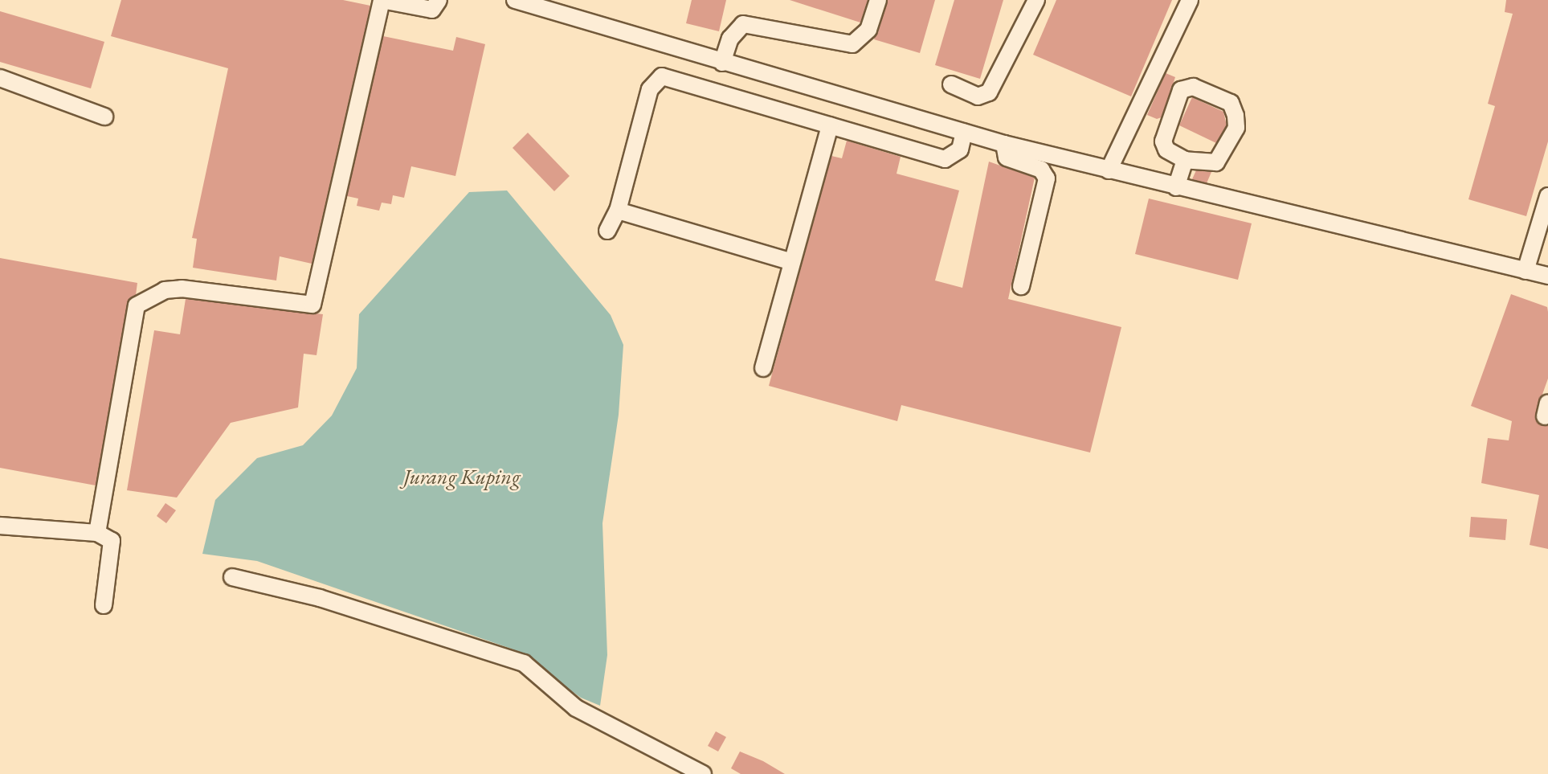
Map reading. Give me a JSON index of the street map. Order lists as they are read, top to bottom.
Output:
{
  "water": ["Jurang Kuping"]
}
